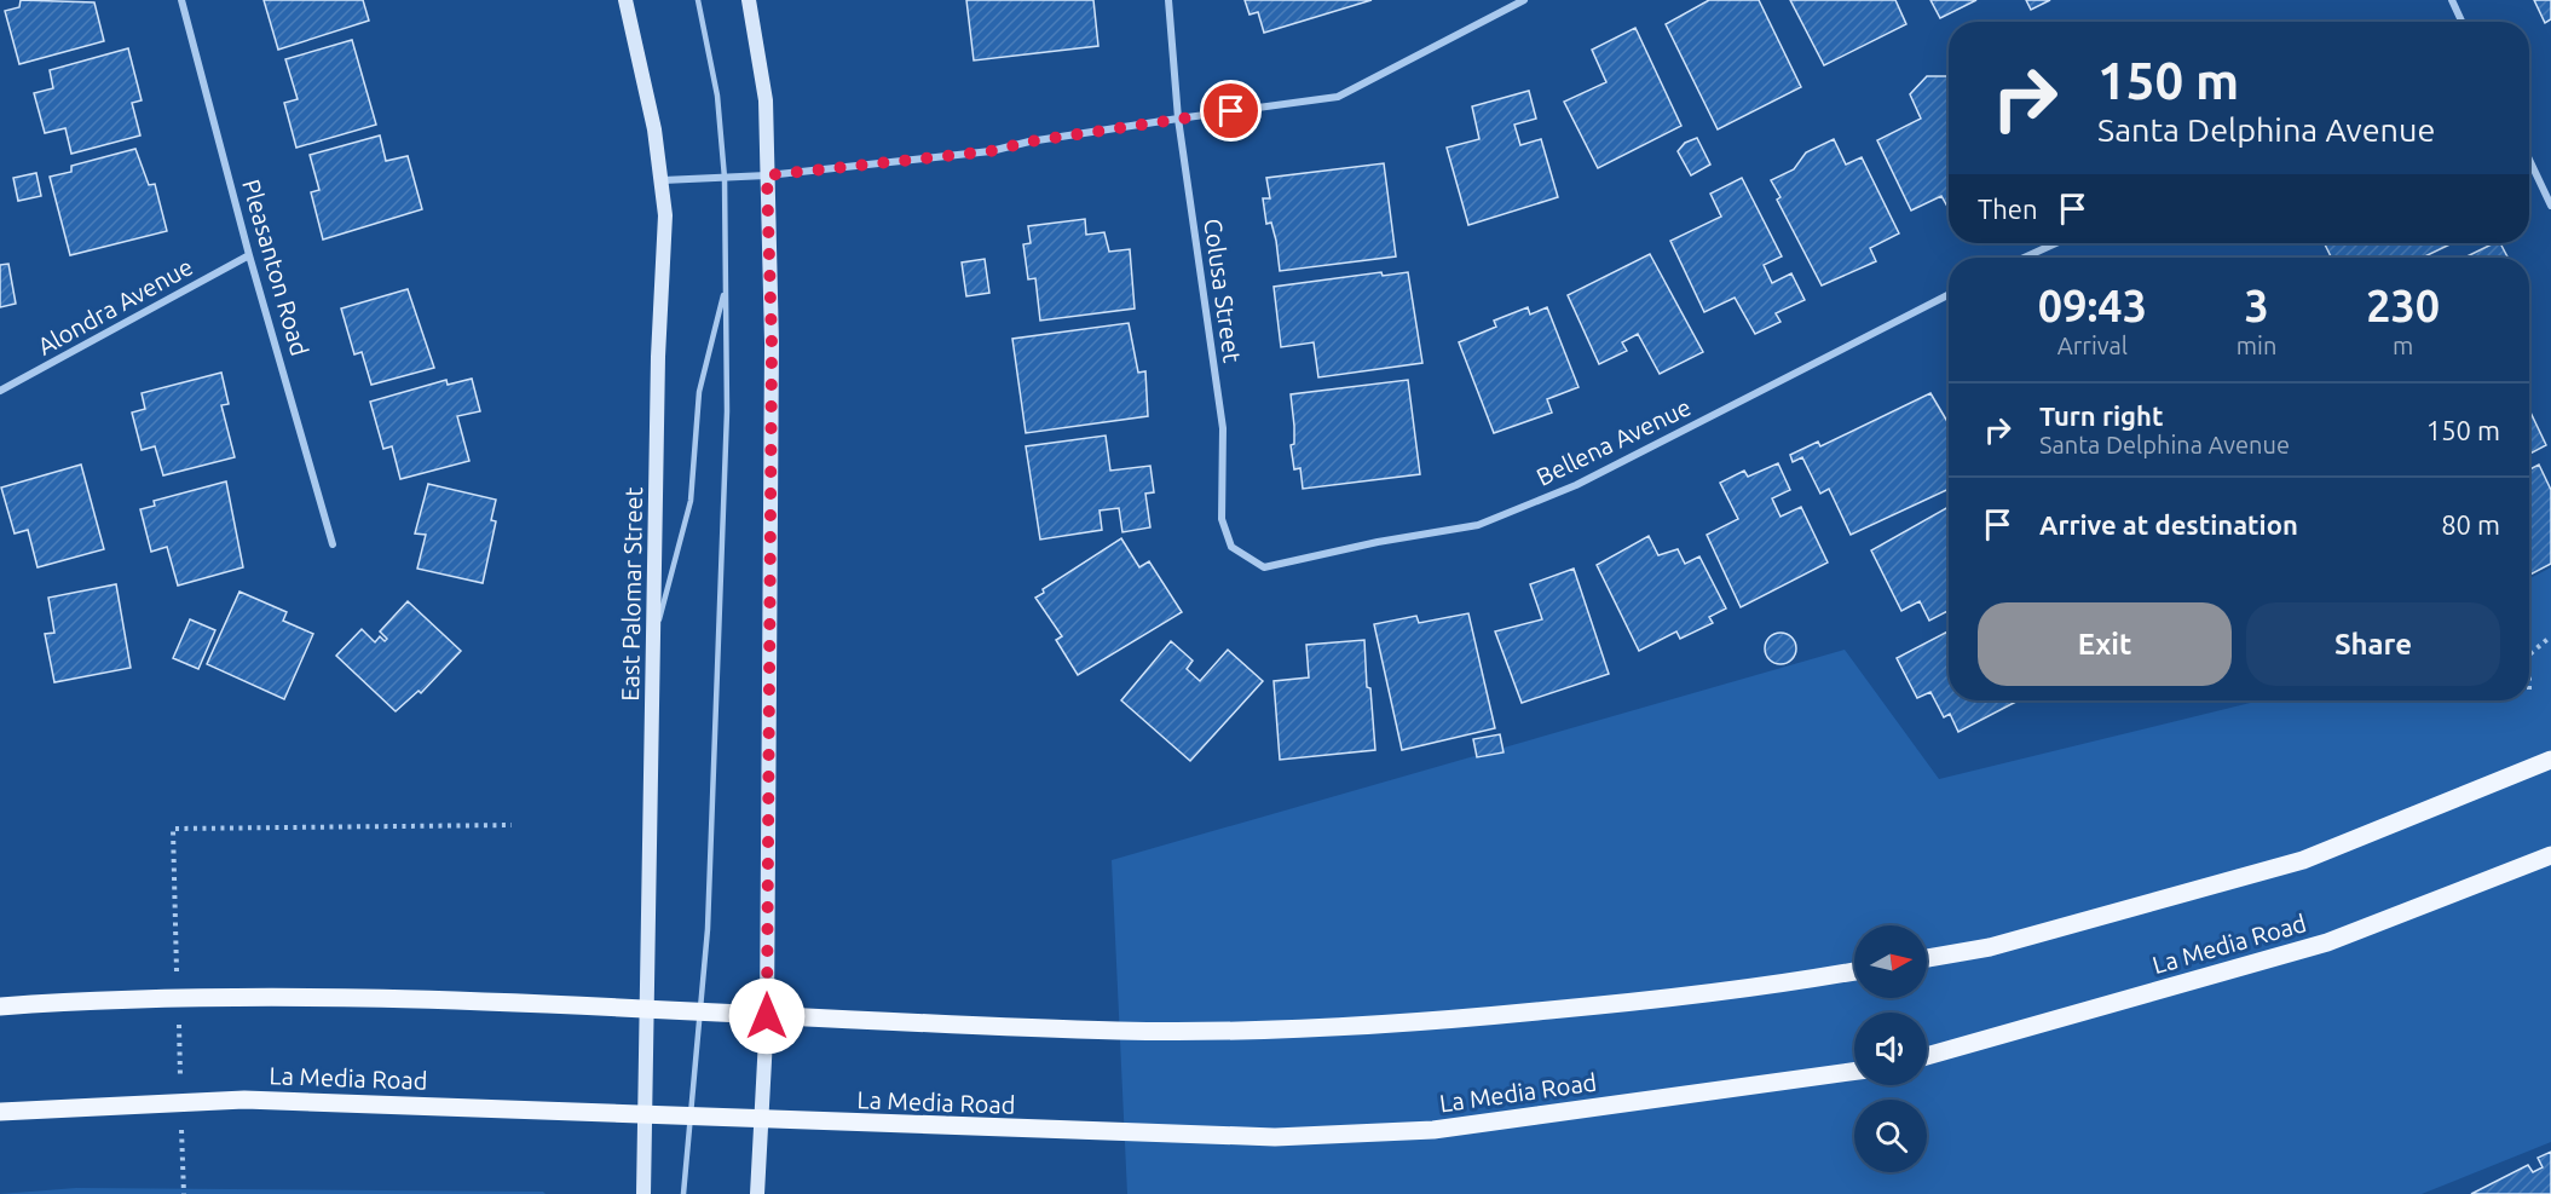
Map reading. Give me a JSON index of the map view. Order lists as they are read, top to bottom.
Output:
{
  "streets": {
    "main road": ["East Palomar Street", "La Media Road"],
    "street": [
      "Pleasanton Road",
      "Colusa Street",
      "Alondra Avenue",
      "Bellena Avenue"
    ]
  },
  "crossings": [
    ["Pleasanton Road", "Alondra Avenue"],
    ["Colusa Street", "Bellena Avenue"],
    ["East Palomar Street", "La Media Road"]
  ],
  "north": "right",
  "page": {
    "turn": ["150 m", "Santa Delphina Avenue"],
    "then": "Then",
    "eta": [
      "09:43",
      "Arrival",
      "3",
      "min",
      "230",
      "m"
    ],
    "list": [
      {
        "name": "Turn right",
        "note": "Santa Delphina Avenue",
        "value": "150 m"
      },
      {
        "name": "Arrive at destination",
        "value": "80 m"
      }
    ],
    "buttons": ["Exit", "Share"]
  }
}
